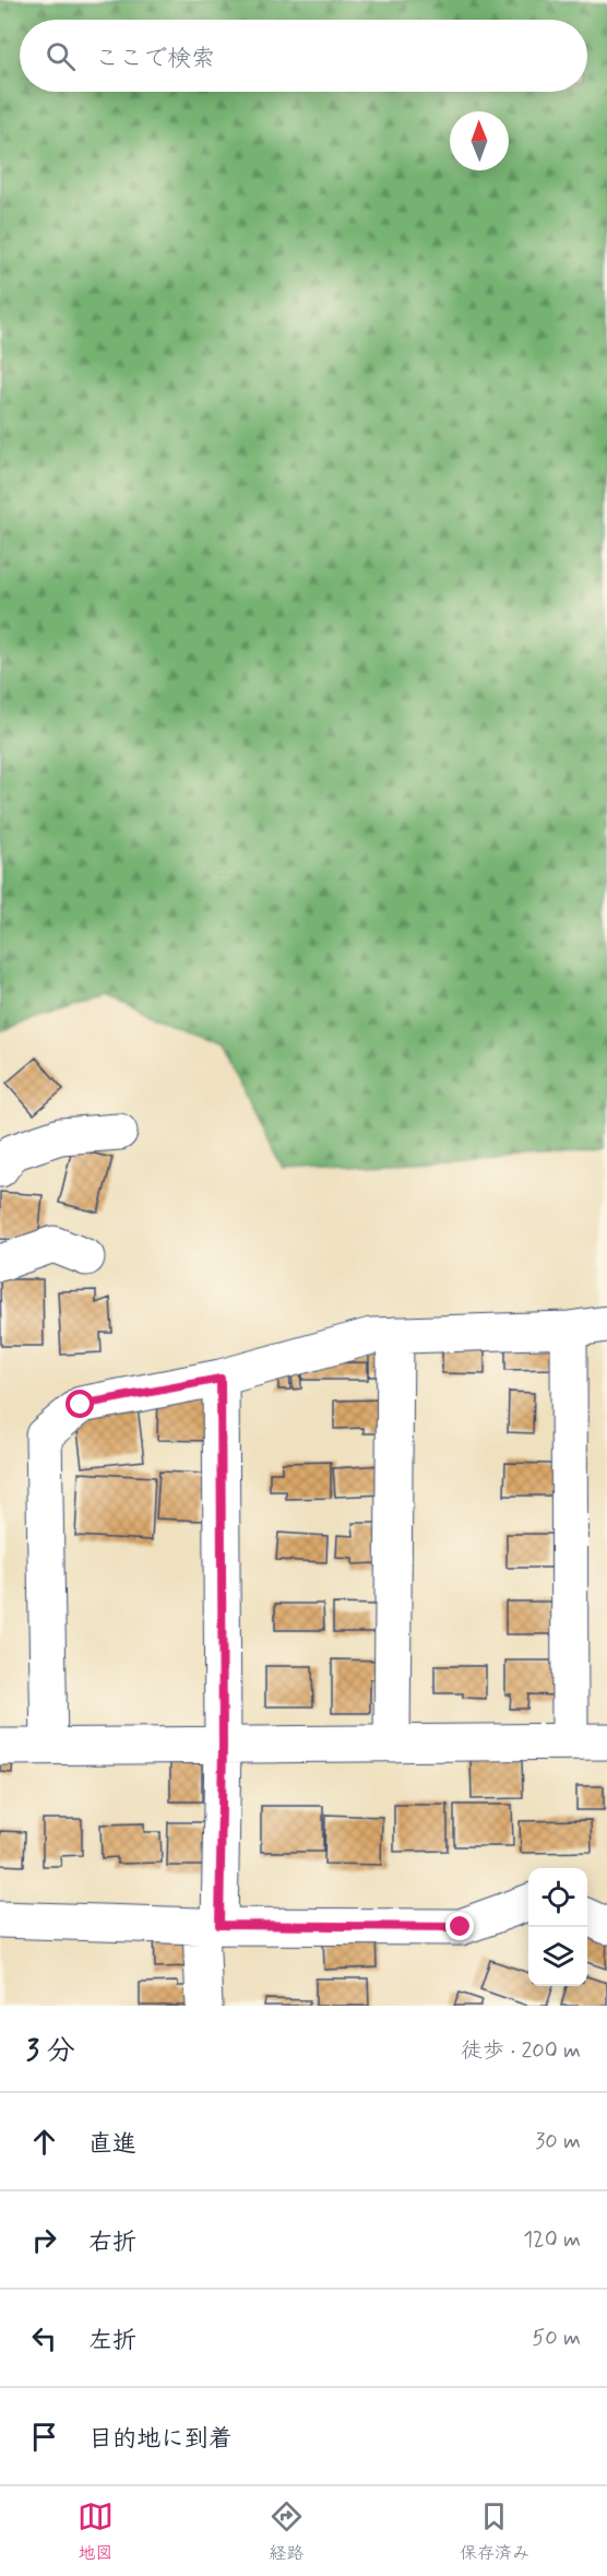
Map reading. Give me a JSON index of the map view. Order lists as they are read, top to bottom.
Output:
{
  "north": "top",
  "page": {
    "search": "ここで検索",
    "heading": ["3 分", "徒歩 · 200 m"],
    "list": [
      ["直進", "30 m"],
      ["右折", "120 m"],
      ["左折", "50 m"],
      "目的地に到着"
    ],
    "nav": ["地図", "経路", "保存済み"]
  }
}
